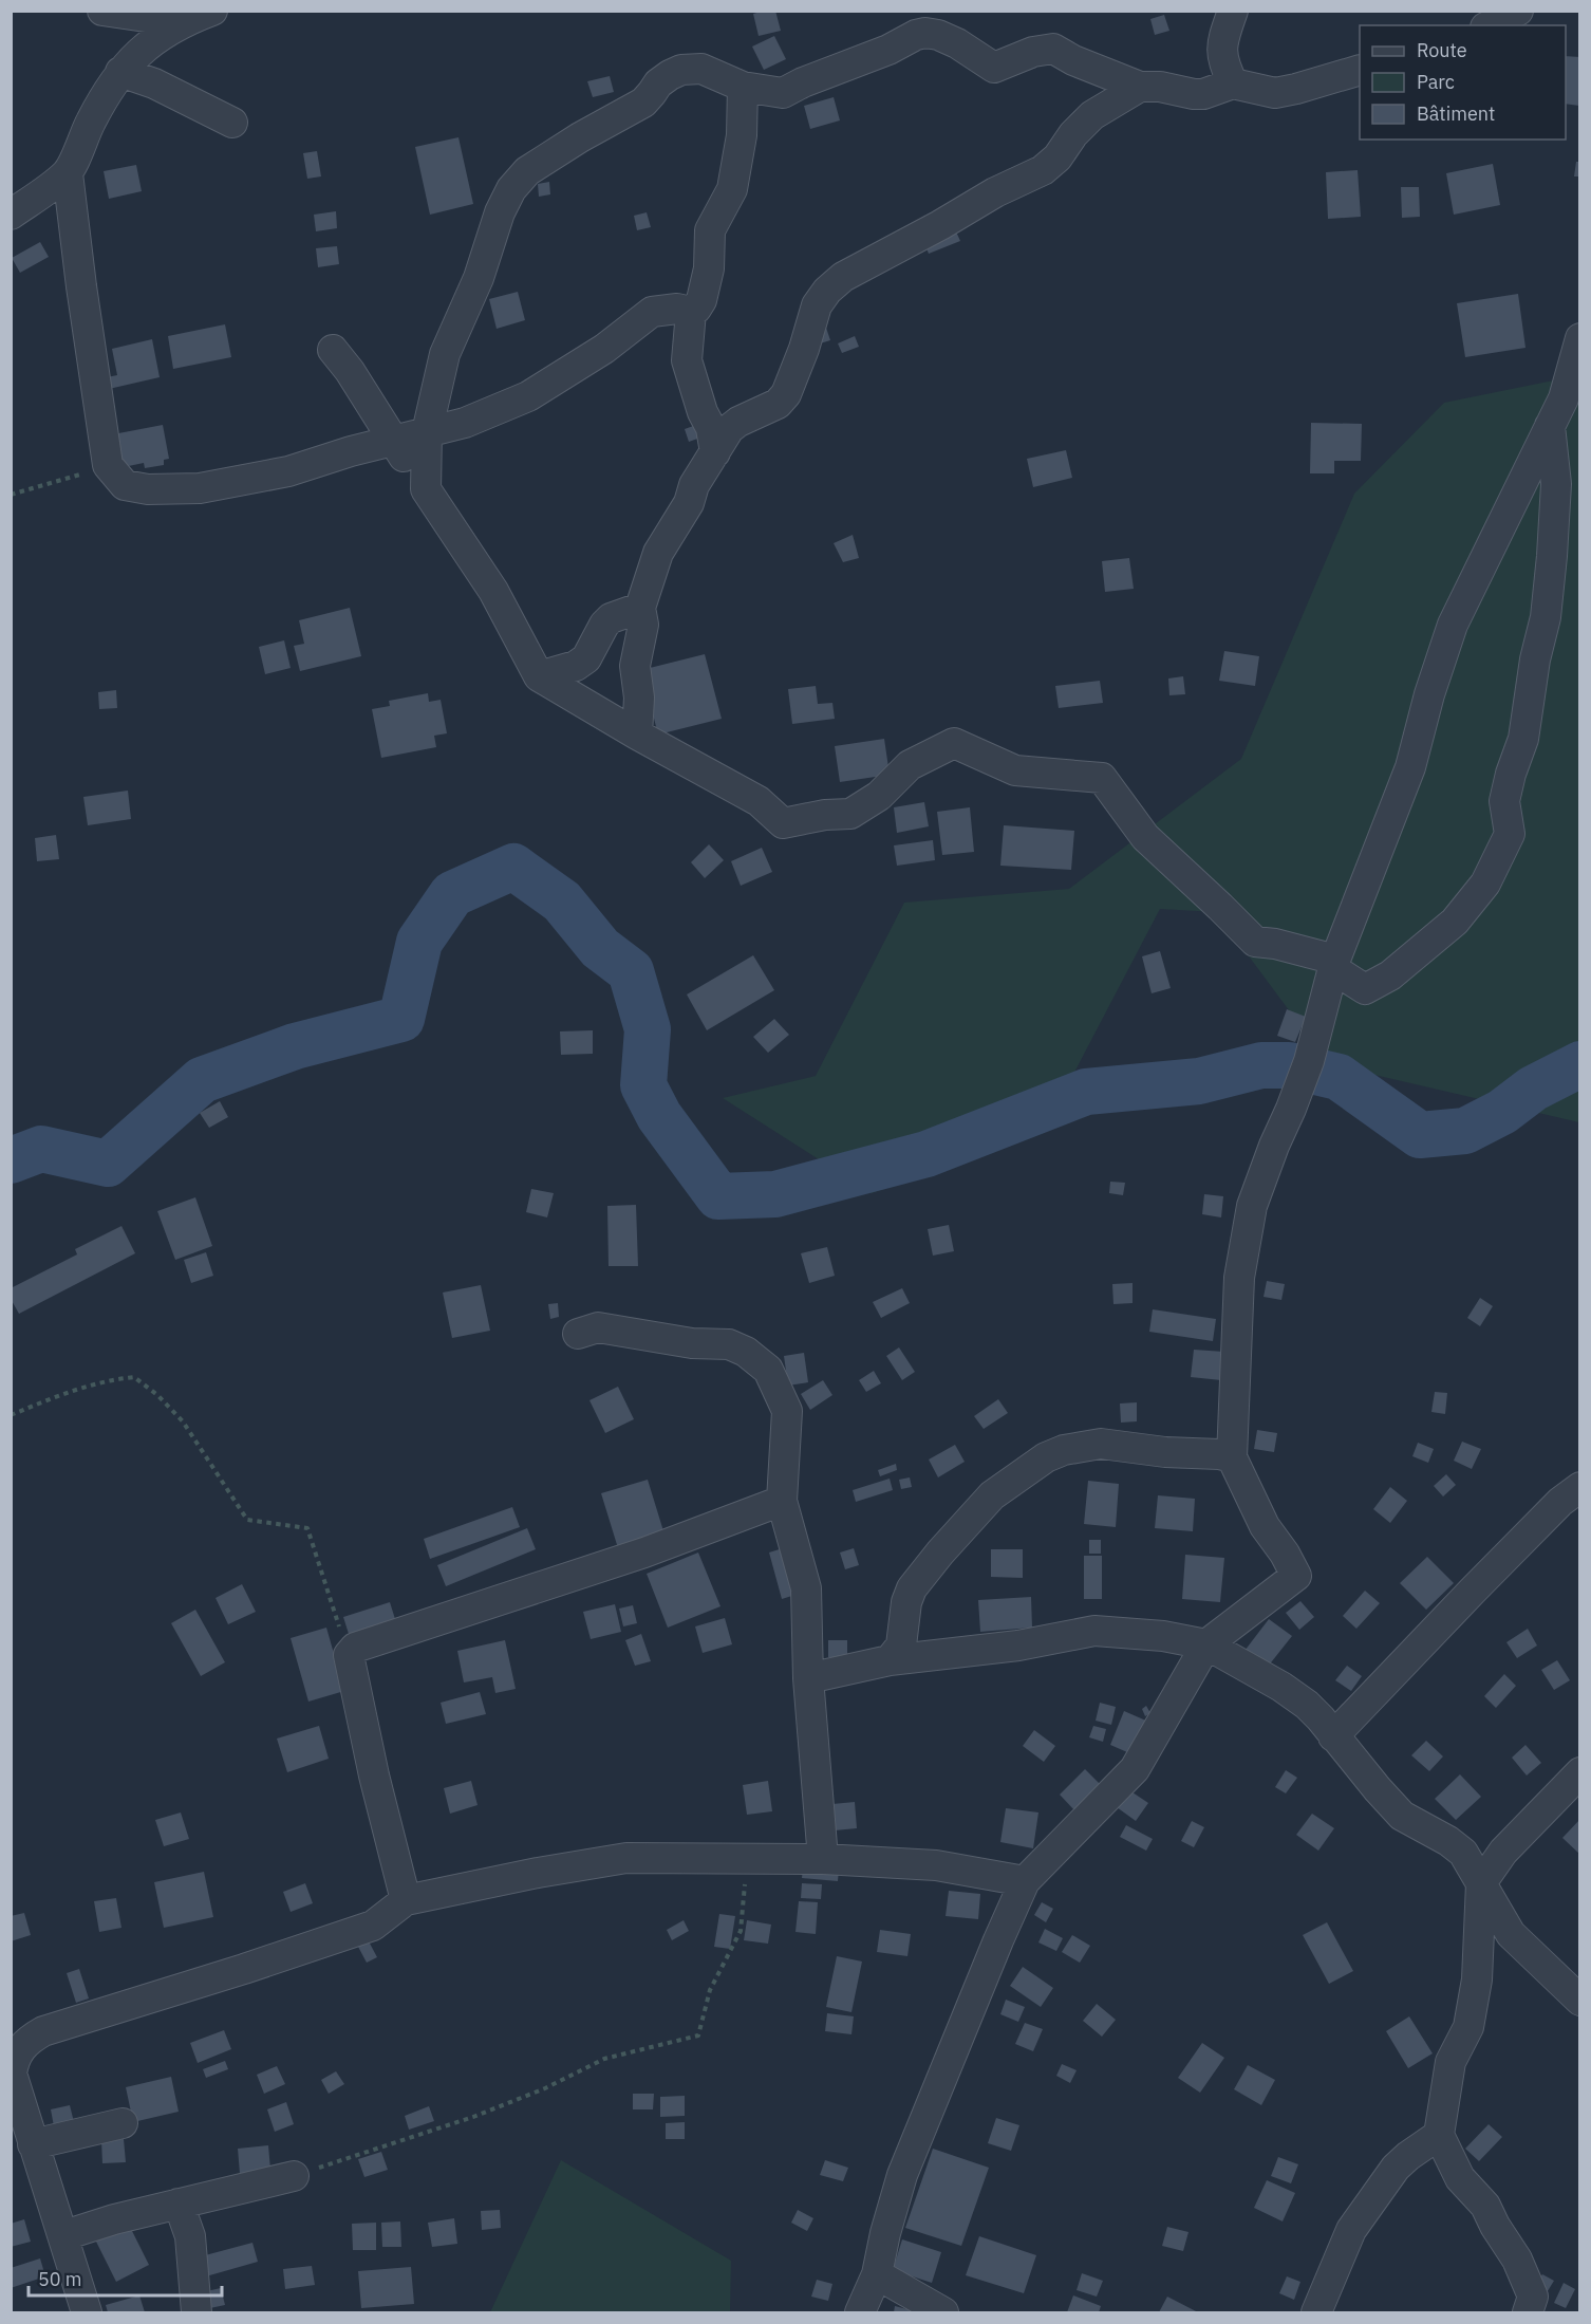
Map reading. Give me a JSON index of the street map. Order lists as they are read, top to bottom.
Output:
{
  "legend": ["Route", "Parc", "Bâtiment"],
  "scale_bar": "50 m"
}
